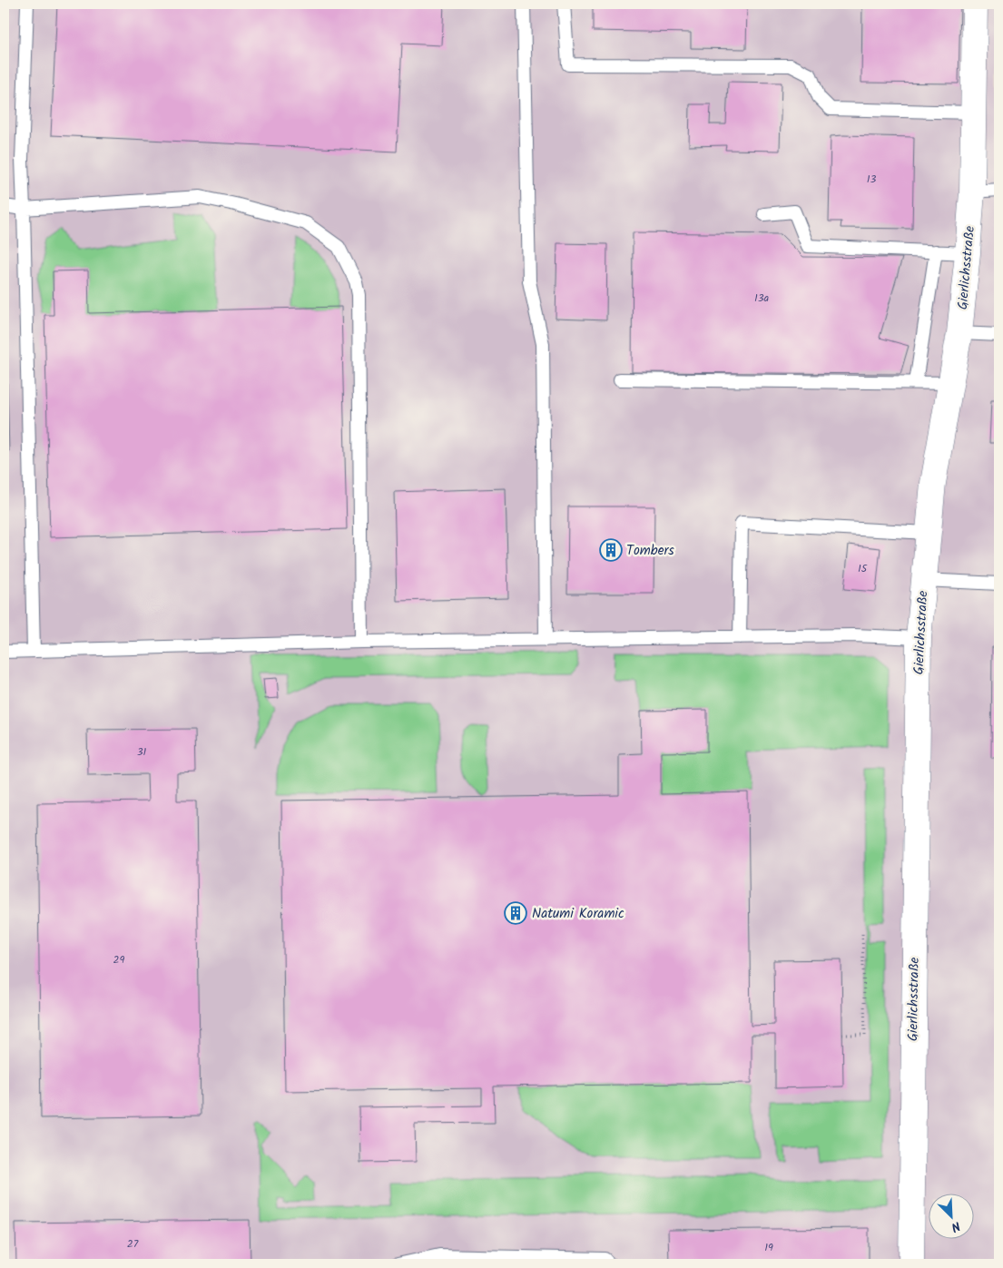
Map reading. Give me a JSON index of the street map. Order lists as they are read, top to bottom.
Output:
{
  "streets": {
    "street": ["Gierlichsstraße"]
  },
  "places": {
    "building": ["Tombers", "Natumi Koramic"]
  },
  "house_numbers": [
    "13",
    "13a",
    "15",
    "31",
    "29",
    "27",
    "19"
  ],
  "north": "bottom right"
}
